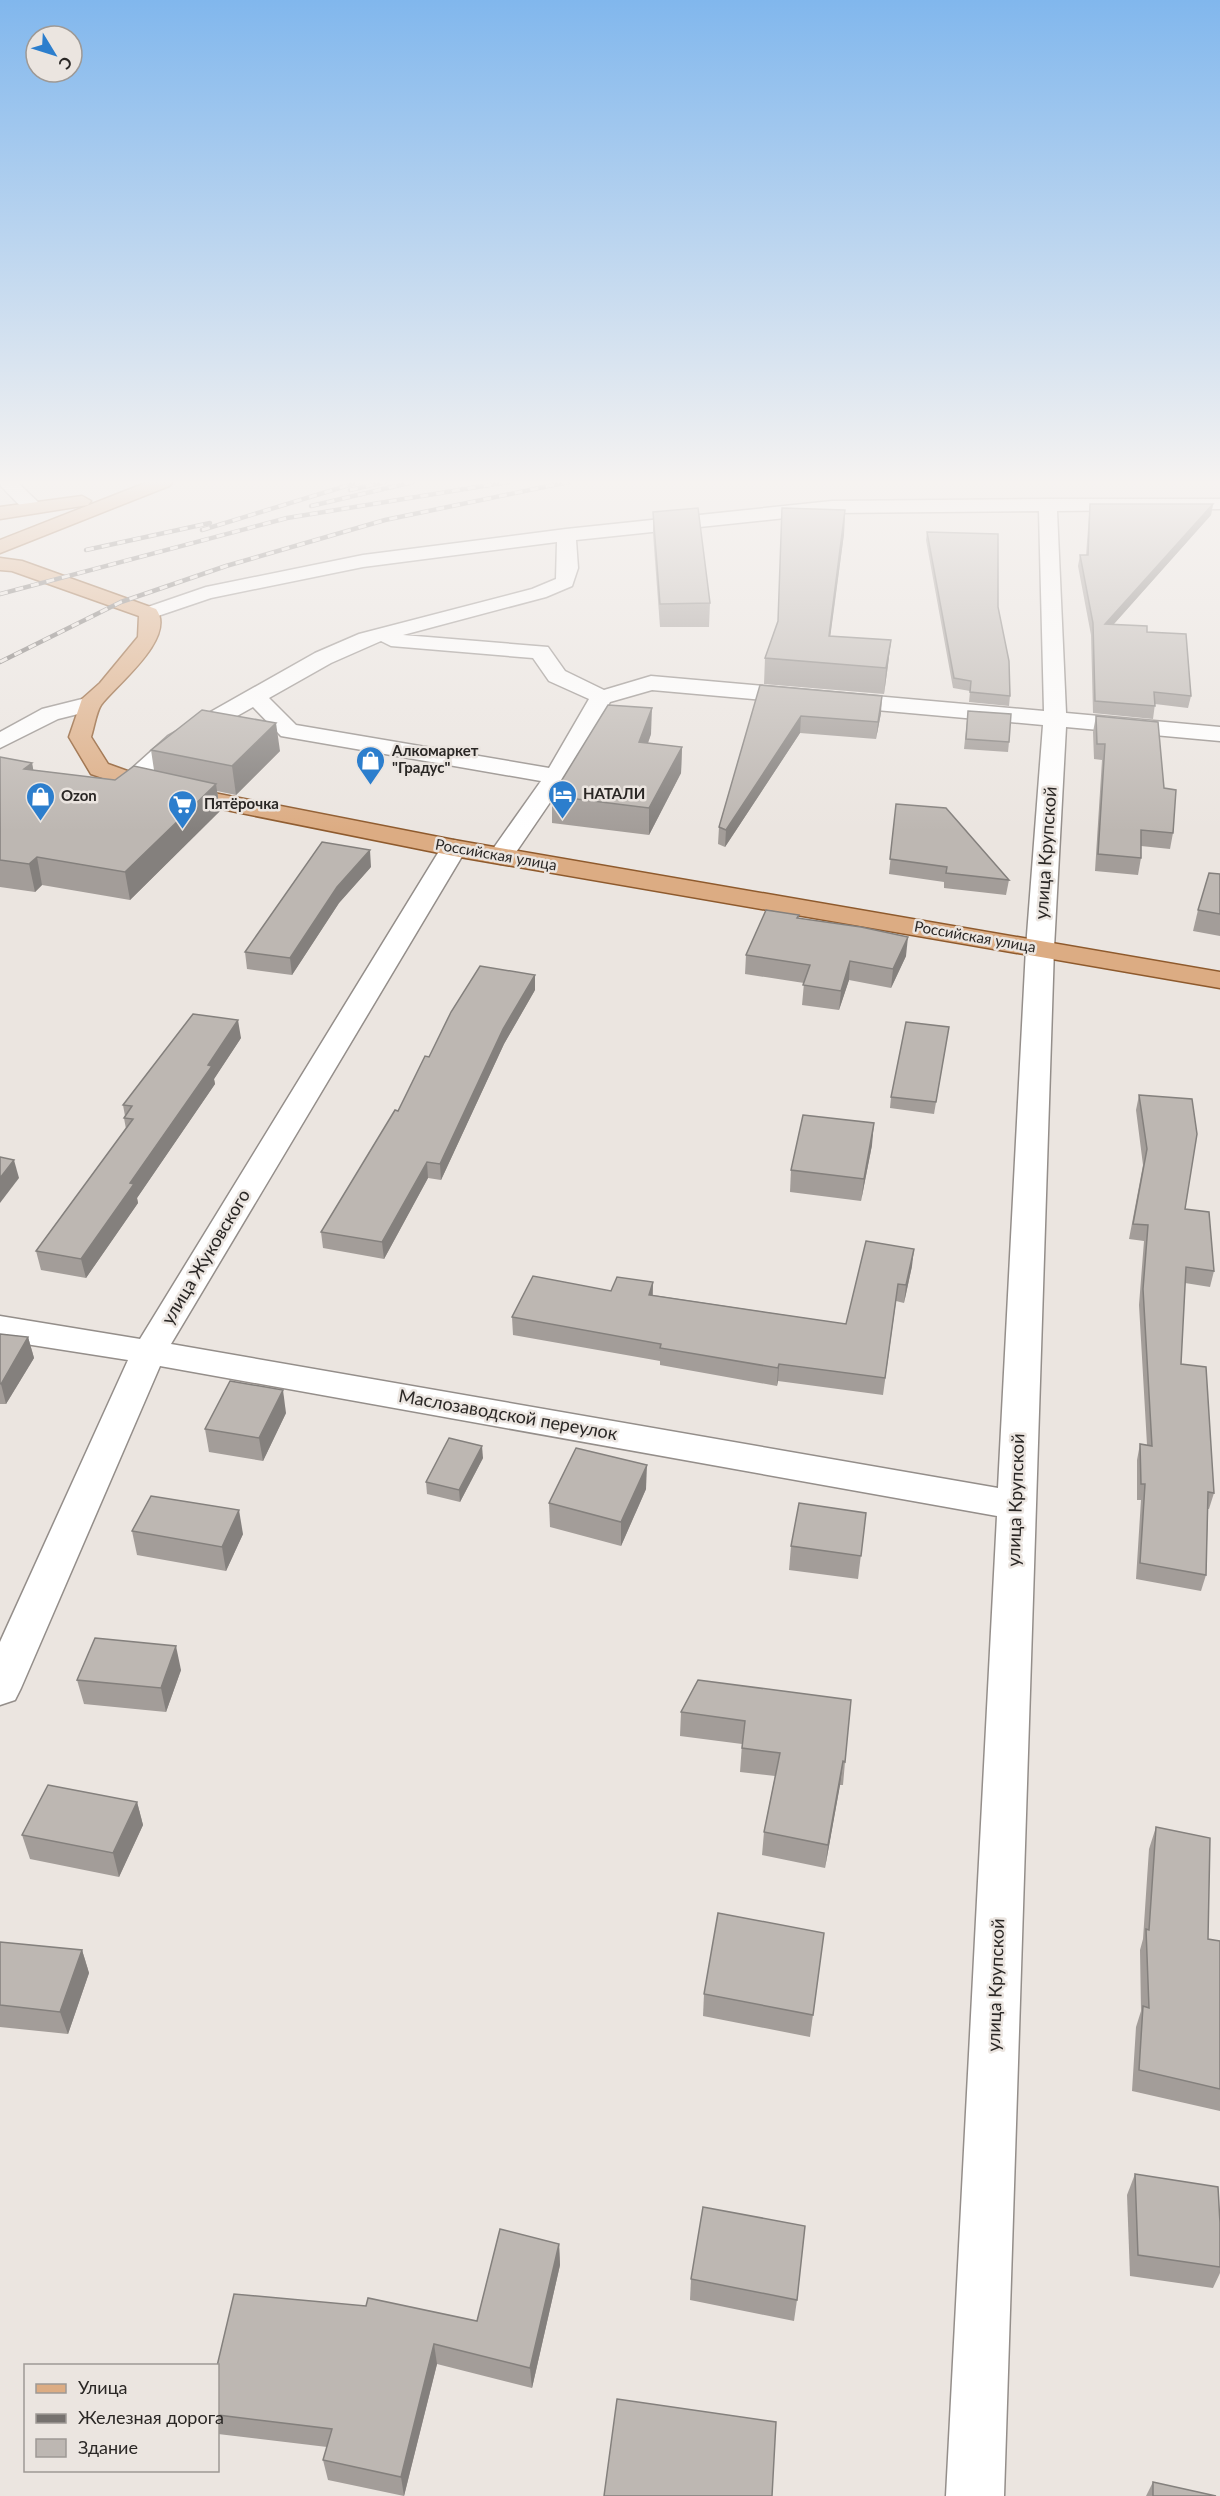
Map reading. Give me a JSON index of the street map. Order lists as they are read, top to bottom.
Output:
{
  "streets": {
    "main road": ["Российская улица"],
    "street": ["улица Крупской", "улица Жуковского", "Маслозаводской переулок"]
  },
  "crossings": [
    ["улица Крупской", "Российская улица"],
    ["улица Крупской", "Маслозаводской переулок"],
    ["Российская улица", "улица Жуковского"],
    ["улица Жуковского", "Маслозаводской переулок"]
  ],
  "places": {
    "shop": ["Алкомаркет \"Градус\"", "Ozon"],
    "hotel": ["НАТАЛИ"],
    "supermarket": ["Пятёрочка"]
  },
  "legend": ["Улица", "Железная дорога", "Здание"],
  "north": "bottom right"
}
